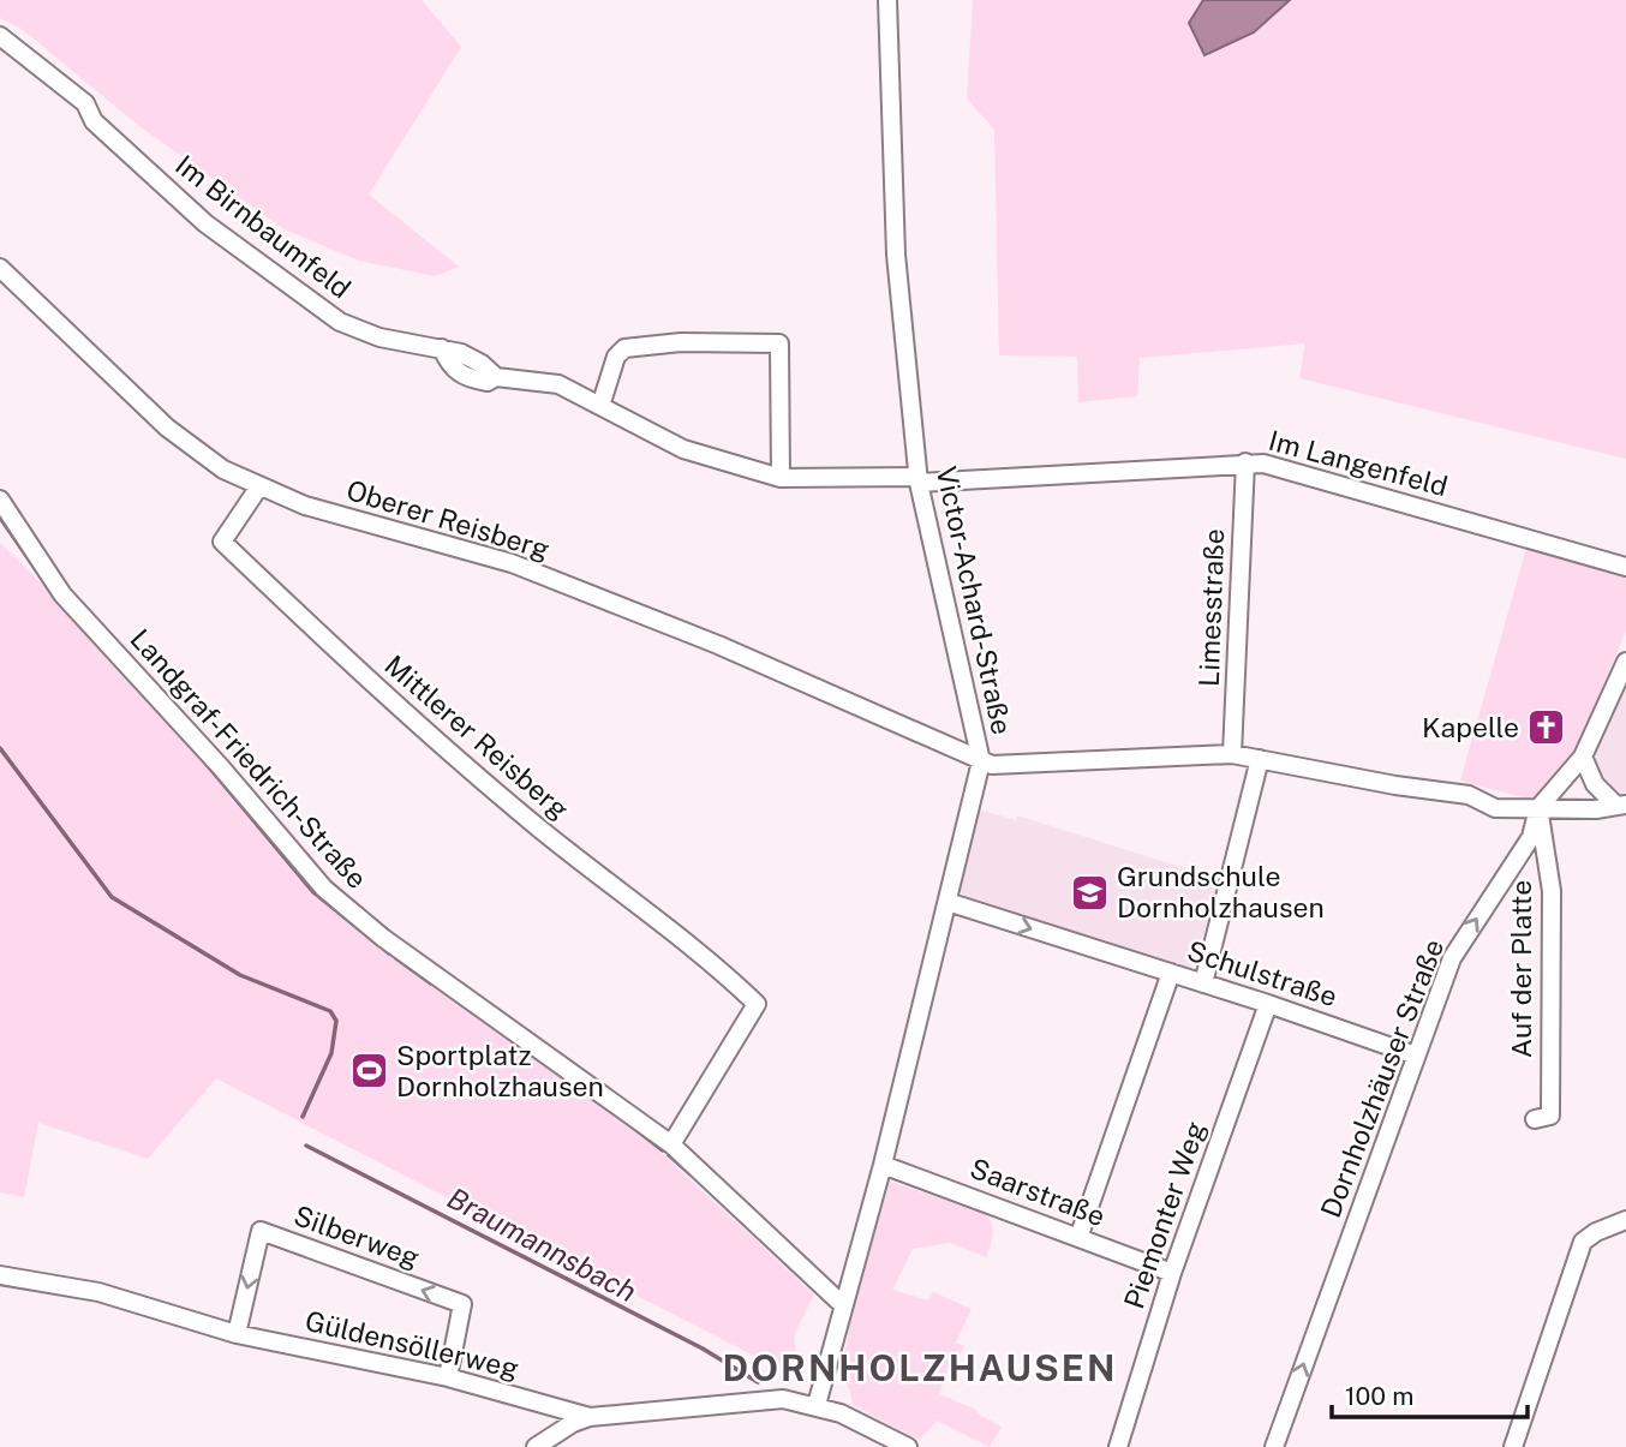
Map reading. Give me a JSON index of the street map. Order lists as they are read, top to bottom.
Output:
{
  "streets": {
    "street": [
      "Im Birnbaumfeld",
      "Im Langenfeld",
      "Oberer Reisberg",
      "Victor-Achard-Straße",
      "Limesstraße",
      "Mittlerer Reisberg",
      "Landgraf-Friedrich-Straße",
      "Auf der Platte",
      "Schulstraße",
      "Dornholzhäuser Straße",
      "Saarstraße",
      "Piemonter Weg",
      "Silberweg",
      "Güldensöllerweg"
    ]
  },
  "crossings": [
    ["Im Birnbaumfeld", "Im Langenfeld"],
    ["Im Birnbaumfeld", "Victor-Achard-Straße"],
    ["Im Langenfeld", "Victor-Achard-Straße"],
    ["Im Langenfeld", "Limesstraße"],
    ["Oberer Reisberg", "Victor-Achard-Straße"],
    ["Oberer Reisberg", "Mittlerer Reisberg"],
    ["Victor-Achard-Straße", "Landgraf-Friedrich-Straße"],
    ["Victor-Achard-Straße", "Schulstraße"],
    ["Victor-Achard-Straße", "Saarstraße"],
    ["Victor-Achard-Straße", "Güldensöllerweg"],
    ["Mittlerer Reisberg", "Landgraf-Friedrich-Straße"],
    ["Auf der Platte", "Dornholzhäuser Straße"],
    ["Schulstraße", "Dornholzhäuser Straße"],
    ["Schulstraße", "Piemonter Weg"],
    ["Saarstraße", "Piemonter Weg"],
    ["Silberweg", "Güldensöllerweg"]
  ],
  "one_way": ["Schulstraße", "Dornholzhäuser Straße"],
  "districts": ["DORNHOLZHAUSEN"],
  "water": ["Braumannsbach"],
  "places": {
    "church": ["Kapelle"],
    "school or university": ["Grundschule Dornholzhausen"],
    "sports": ["Sportplatz Dornholzhausen"]
  },
  "scale_bar": "100 m"
}
